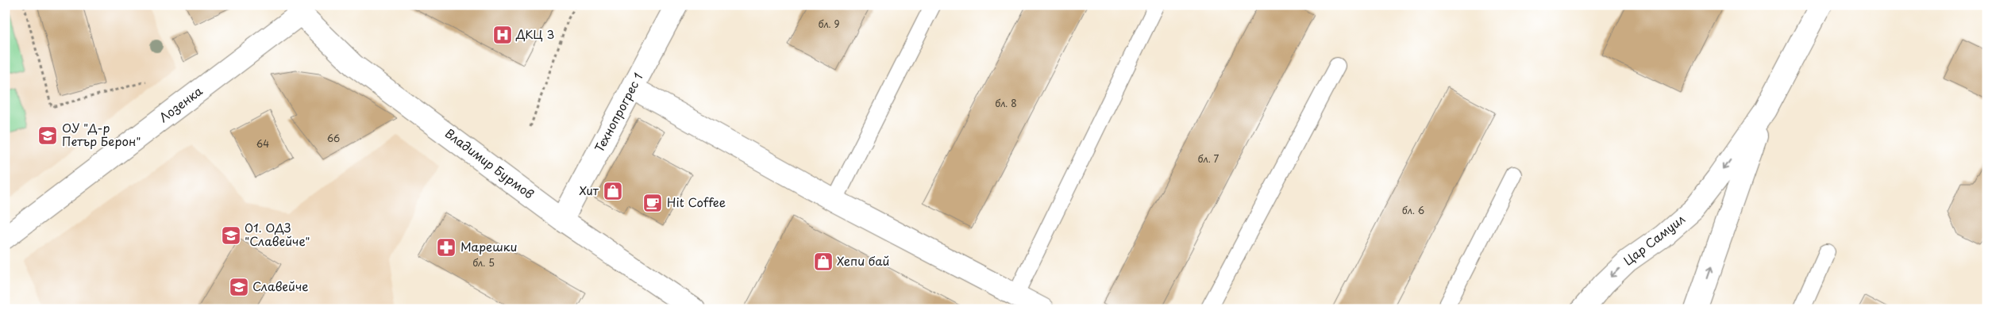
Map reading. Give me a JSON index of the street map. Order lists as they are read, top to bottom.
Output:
{
  "streets": {
    "street": [
      "Лозенка",
      "Технопрогрес 1",
      "Владимир Бурмов",
      "Цар Самуил"
    ]
  },
  "crossings": [
    ["Лозенка", "Владимир Бурмов"],
    ["Технопрогрес 1", "Владимир Бурмов"]
  ],
  "places": {
    "hospital": ["ДКЦ 3"],
    "school or university": ["ОУ \"Д-р Петър Берон\"", "01. ОДЗ \"Славейче\"", "Славейче"],
    "shop": ["Хит", "Хепи бай"],
    "cafe": ["Hit Coffee"],
    "pharmacy": ["Марешки"]
  },
  "house_numbers": [
    "бл. 9",
    "бл. 8",
    "66",
    "64",
    "бл. 7",
    "бл. 6",
    "бл. 5"
  ]
}
